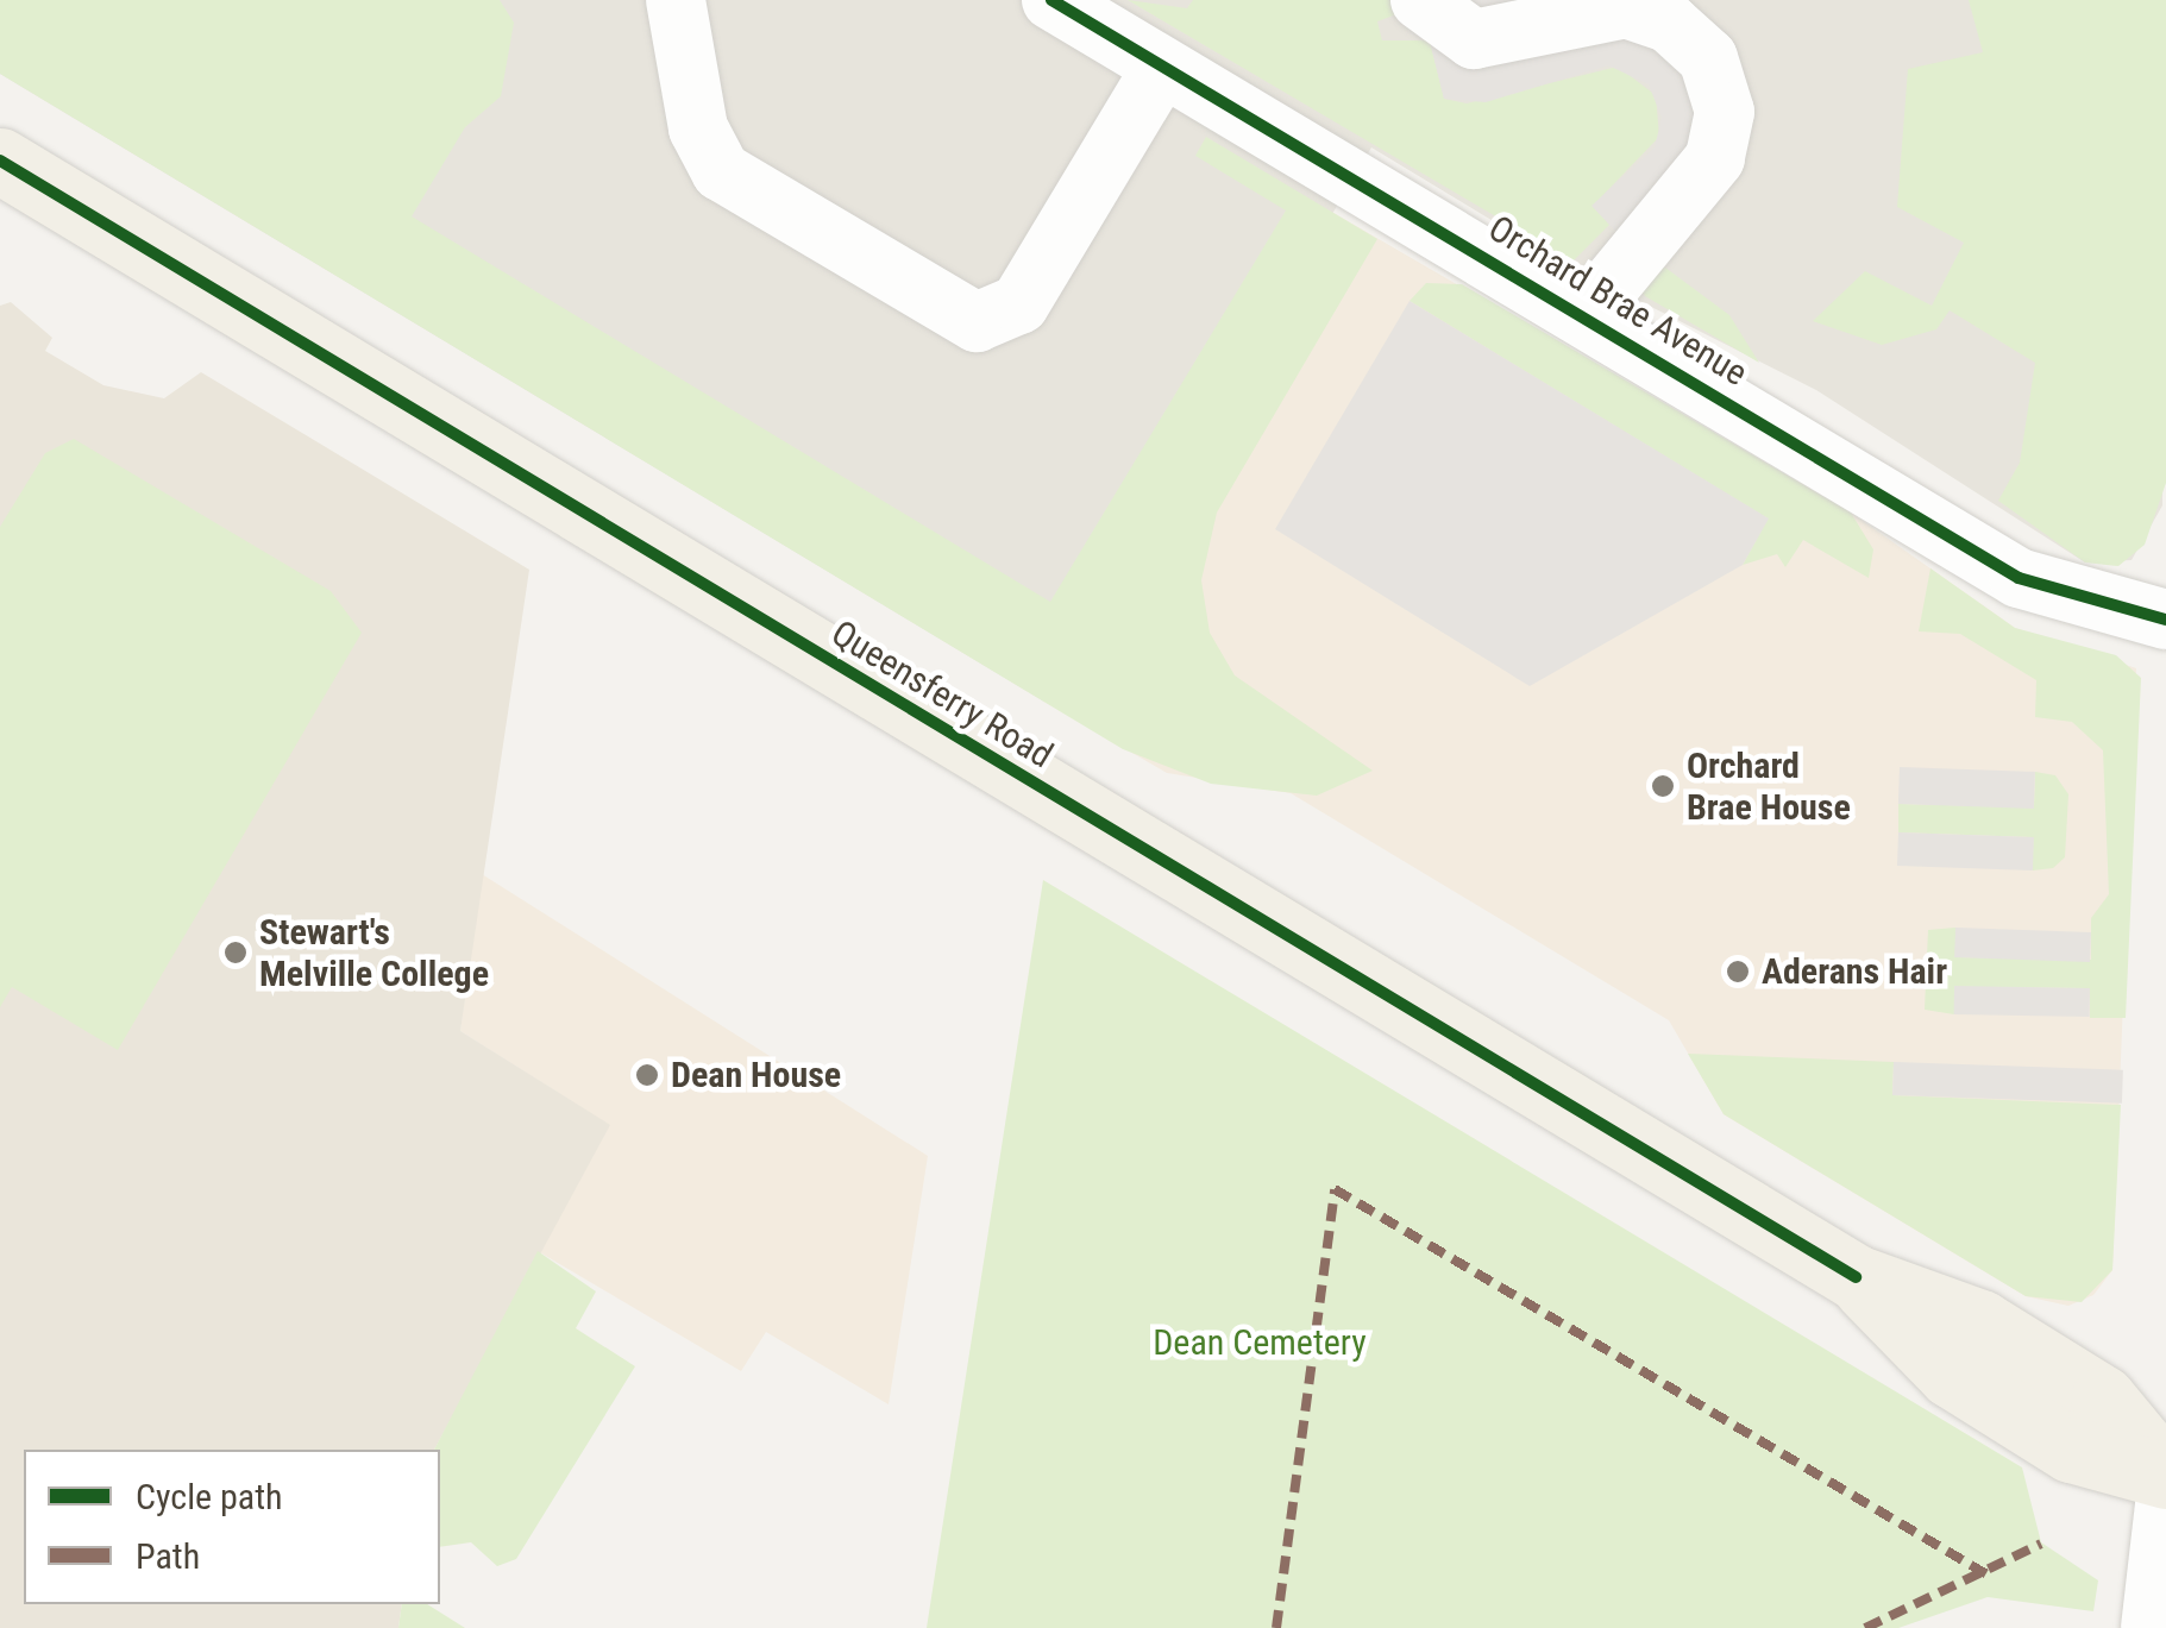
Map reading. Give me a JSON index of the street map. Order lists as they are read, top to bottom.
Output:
{
  "streets": {
    "main road": ["Queensferry Road"],
    "street": ["Orchard Brae Avenue"]
  },
  "parks": ["Dean Cemetery"],
  "places": [
    "Orchard Brae House",
    "Stewart's Melville College",
    "Aderans Hair",
    "Dean House"
  ],
  "legend": ["Cycle path", "Path"]
}
